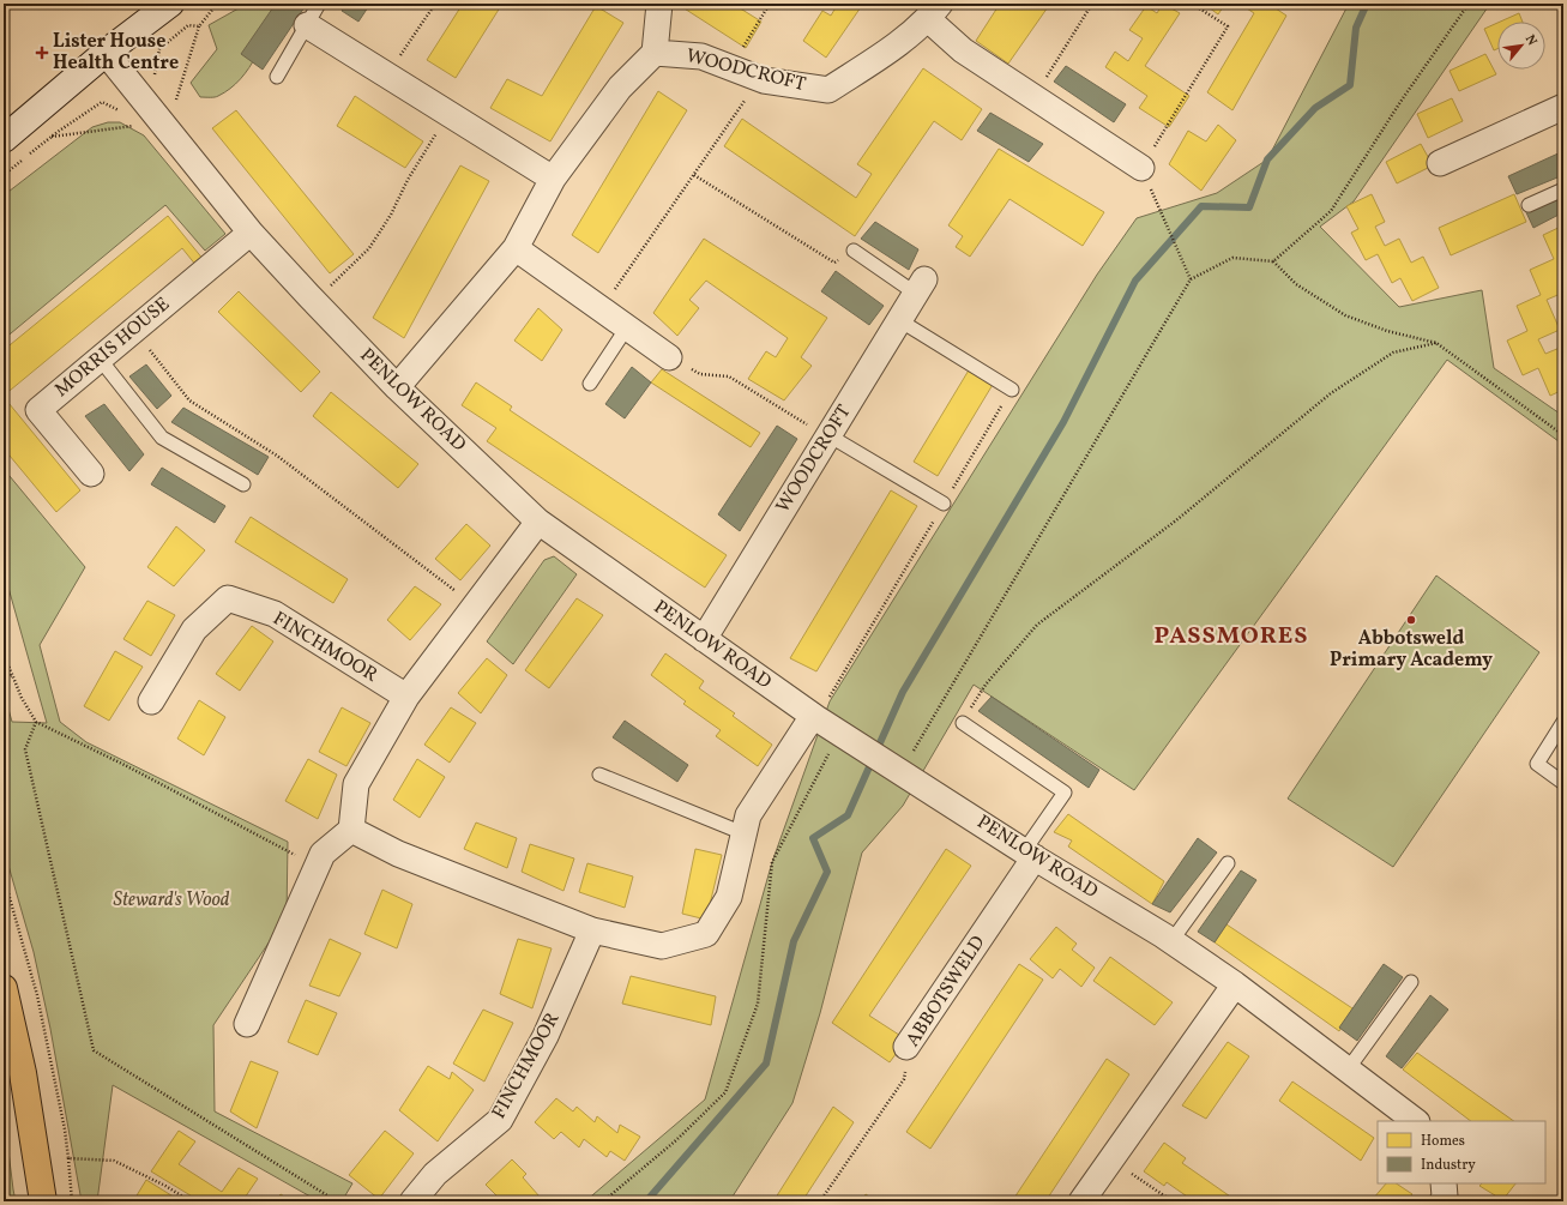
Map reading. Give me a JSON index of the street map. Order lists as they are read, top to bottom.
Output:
{
  "streets": {
    "street": [
      "WOODCROFT",
      "MORRIS HOUSE",
      "PENLOW ROAD",
      "FINCHMOOR",
      "ABBOTSWELD"
    ]
  },
  "crossings": [
    ["WOODCROFT", "PENLOW ROAD"],
    ["MORRIS HOUSE", "PENLOW ROAD"],
    ["PENLOW ROAD", "ABBOTSWELD"]
  ],
  "districts": ["PASSMORES"],
  "parks": ["Steward's Wood"],
  "places": {
    "health": ["Lister House Health Centre"],
    "other": ["Abbotsweld Primary Academy"]
  },
  "legend": ["Homes", "Industry"],
  "north": "top right"
}
